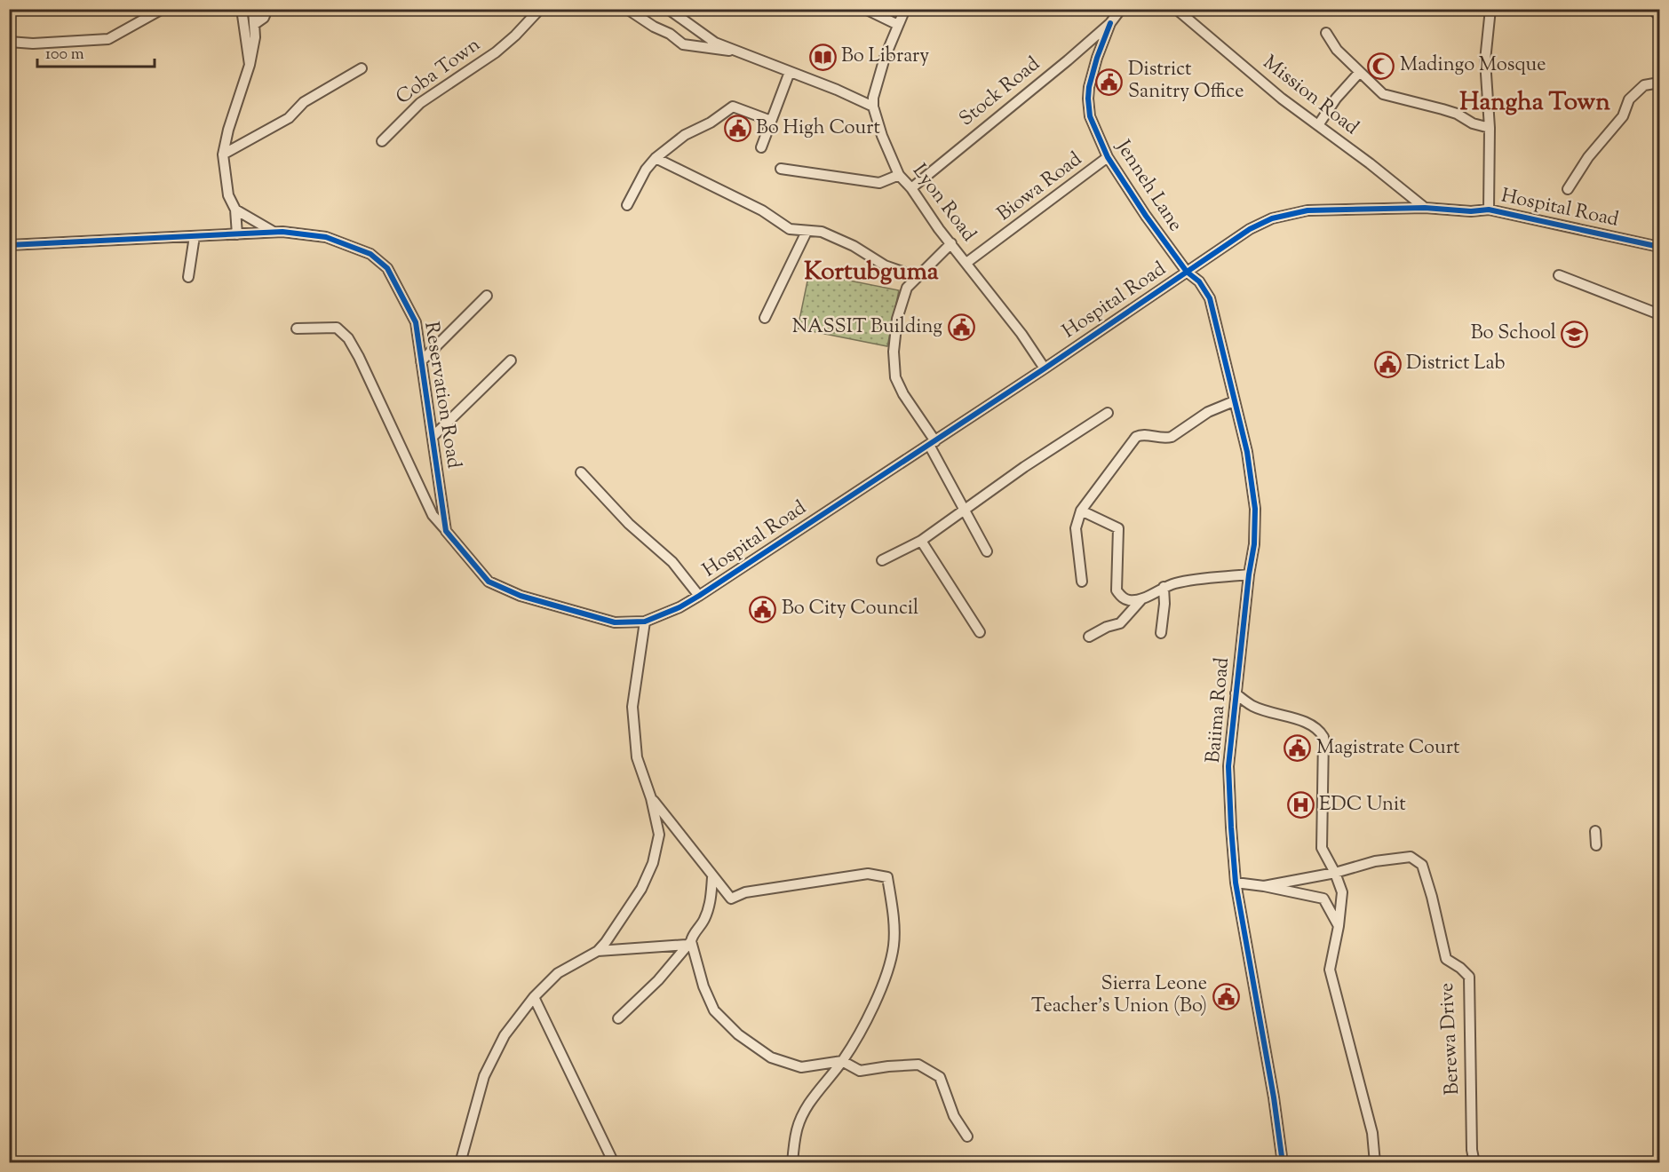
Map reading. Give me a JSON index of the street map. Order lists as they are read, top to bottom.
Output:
{
  "streets": {
    "street": [
      "Coba Town",
      "Stock Road",
      "Mission Road",
      "Jenneh Lane",
      "Biowa Road",
      "Lyon Road",
      "Hospital Road",
      "Reservation Road",
      "Baiima Road",
      "Berewa Drive"
    ]
  },
  "crossings": [
    ["Stock Road", "Jenneh Lane"],
    ["Stock Road", "Lyon Road"],
    ["Mission Road", "Hospital Road"],
    ["Jenneh Lane", "Biowa Road"],
    ["Jenneh Lane", "Hospital Road"],
    ["Jenneh Lane", "Baiima Road"],
    ["Biowa Road", "Lyon Road"],
    ["Lyon Road", "Hospital Road"],
    ["Hospital Road", "Baiima Road"]
  ],
  "districts": ["Hangha Town", "Kortubguma"],
  "places": {
    "library": ["Bo Library"],
    "mosque": ["Madingo Mosque"],
    "public building": [
      "District Sanitry Office",
      "Bo High Court",
      "NASSIT Building",
      "District Lab",
      "Bo City Council",
      "Magistrate Court",
      "Sierra Leone Teacher's Union (Bo)"
    ],
    "school or university": ["Bo School"],
    "hospital": ["EDC Unit"]
  },
  "scale_bar": "100 m"
}
